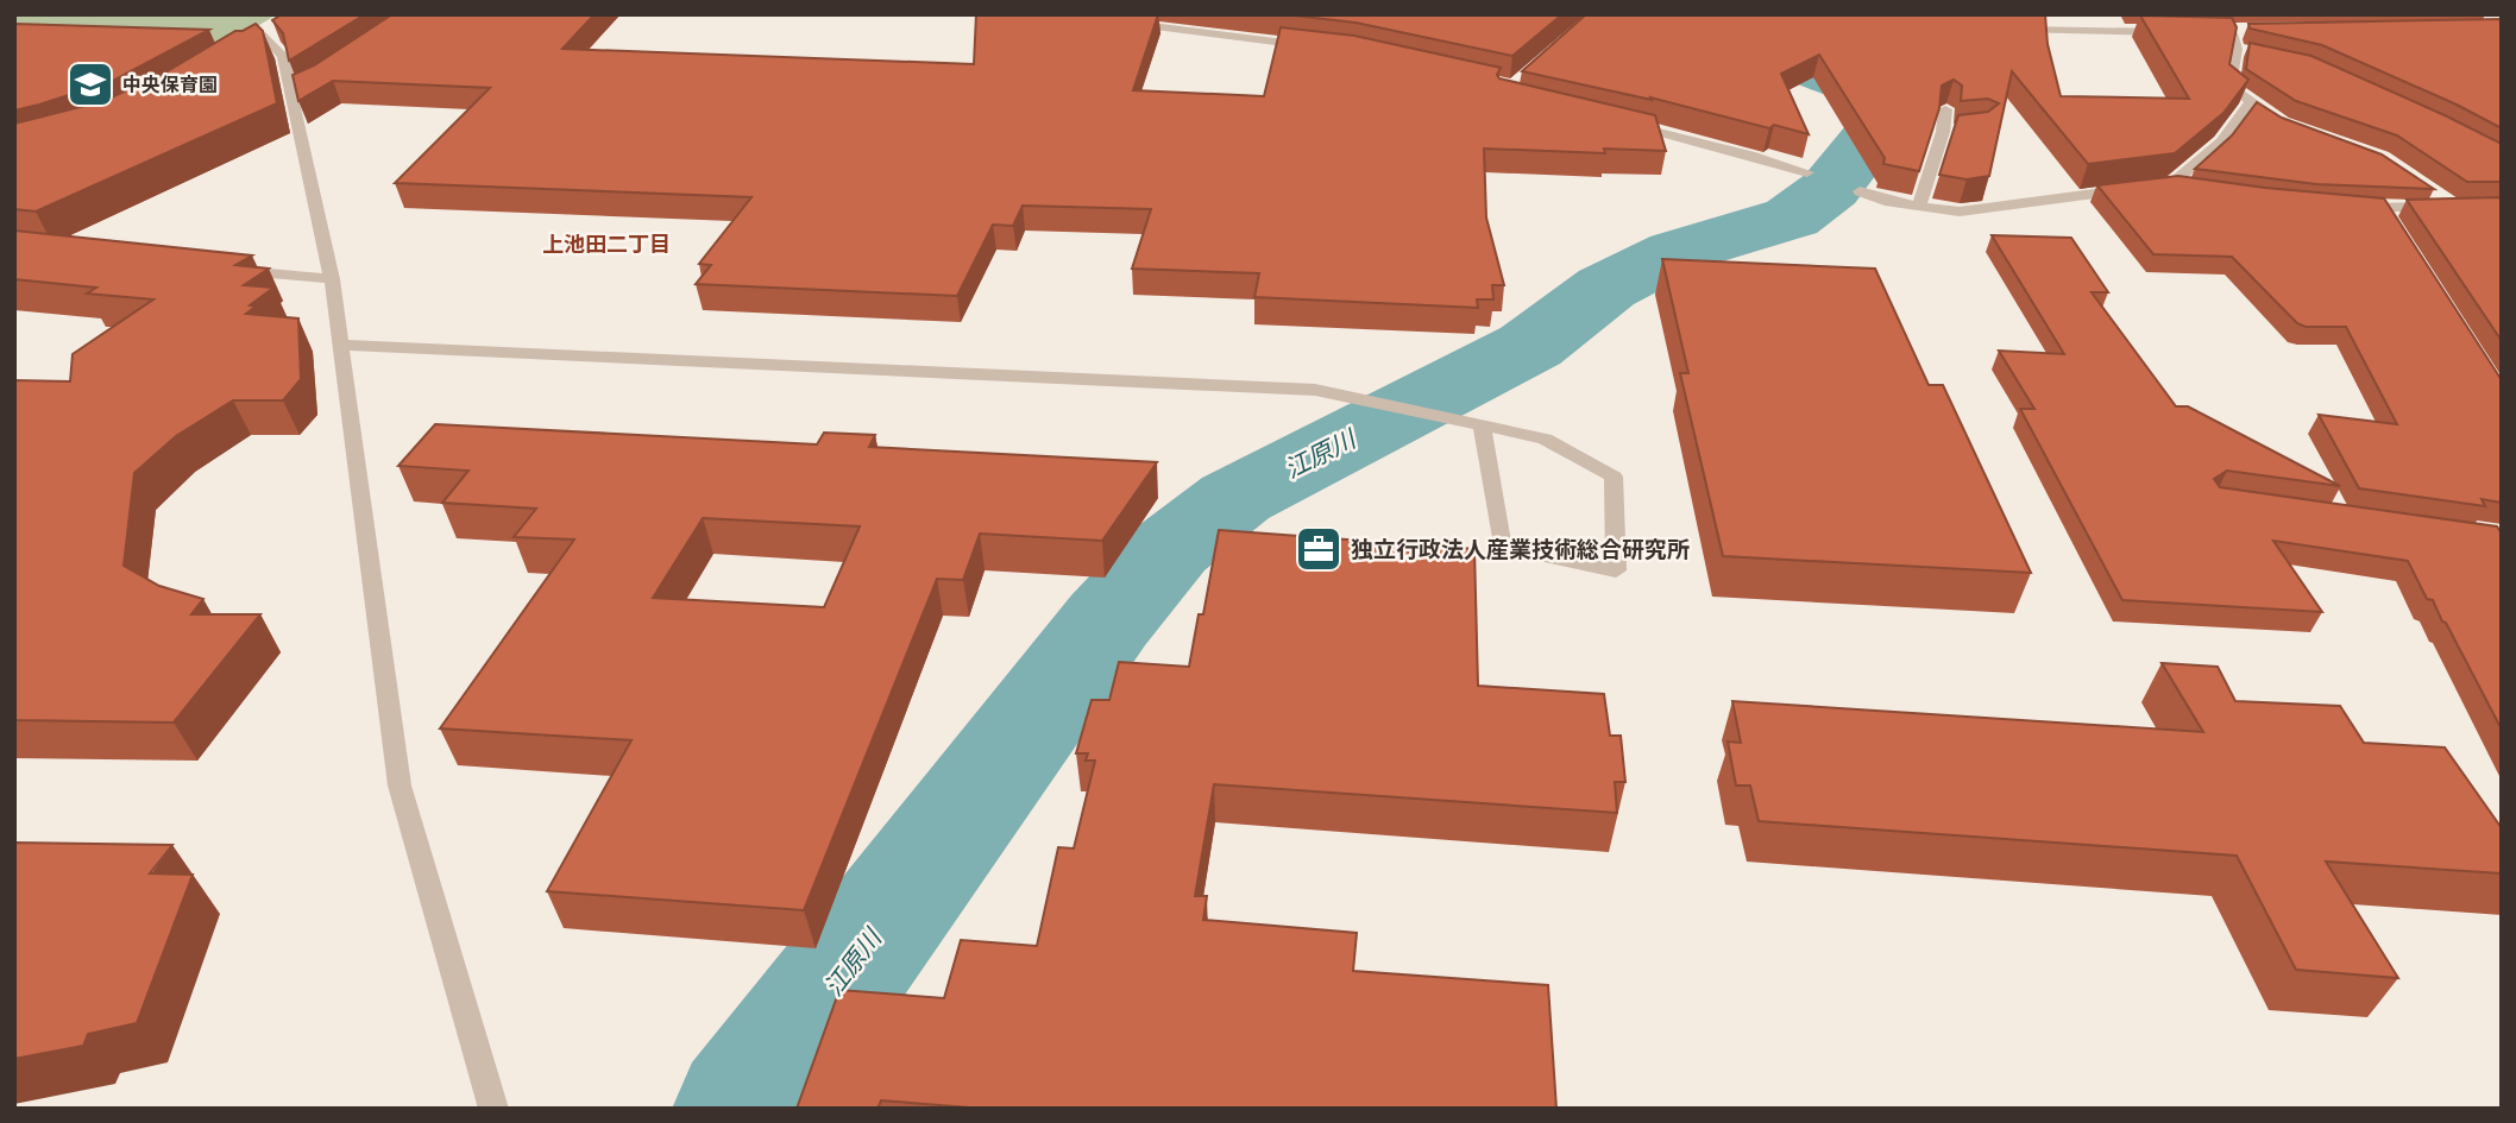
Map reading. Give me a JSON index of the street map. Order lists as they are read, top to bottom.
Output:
{
  "districts": ["上池田二丁目"],
  "water": ["江原川"],
  "places": {
    "school or university": ["中央保育園"],
    "office": ["独立行政法人産業技術総合研究所"]
  }
}
